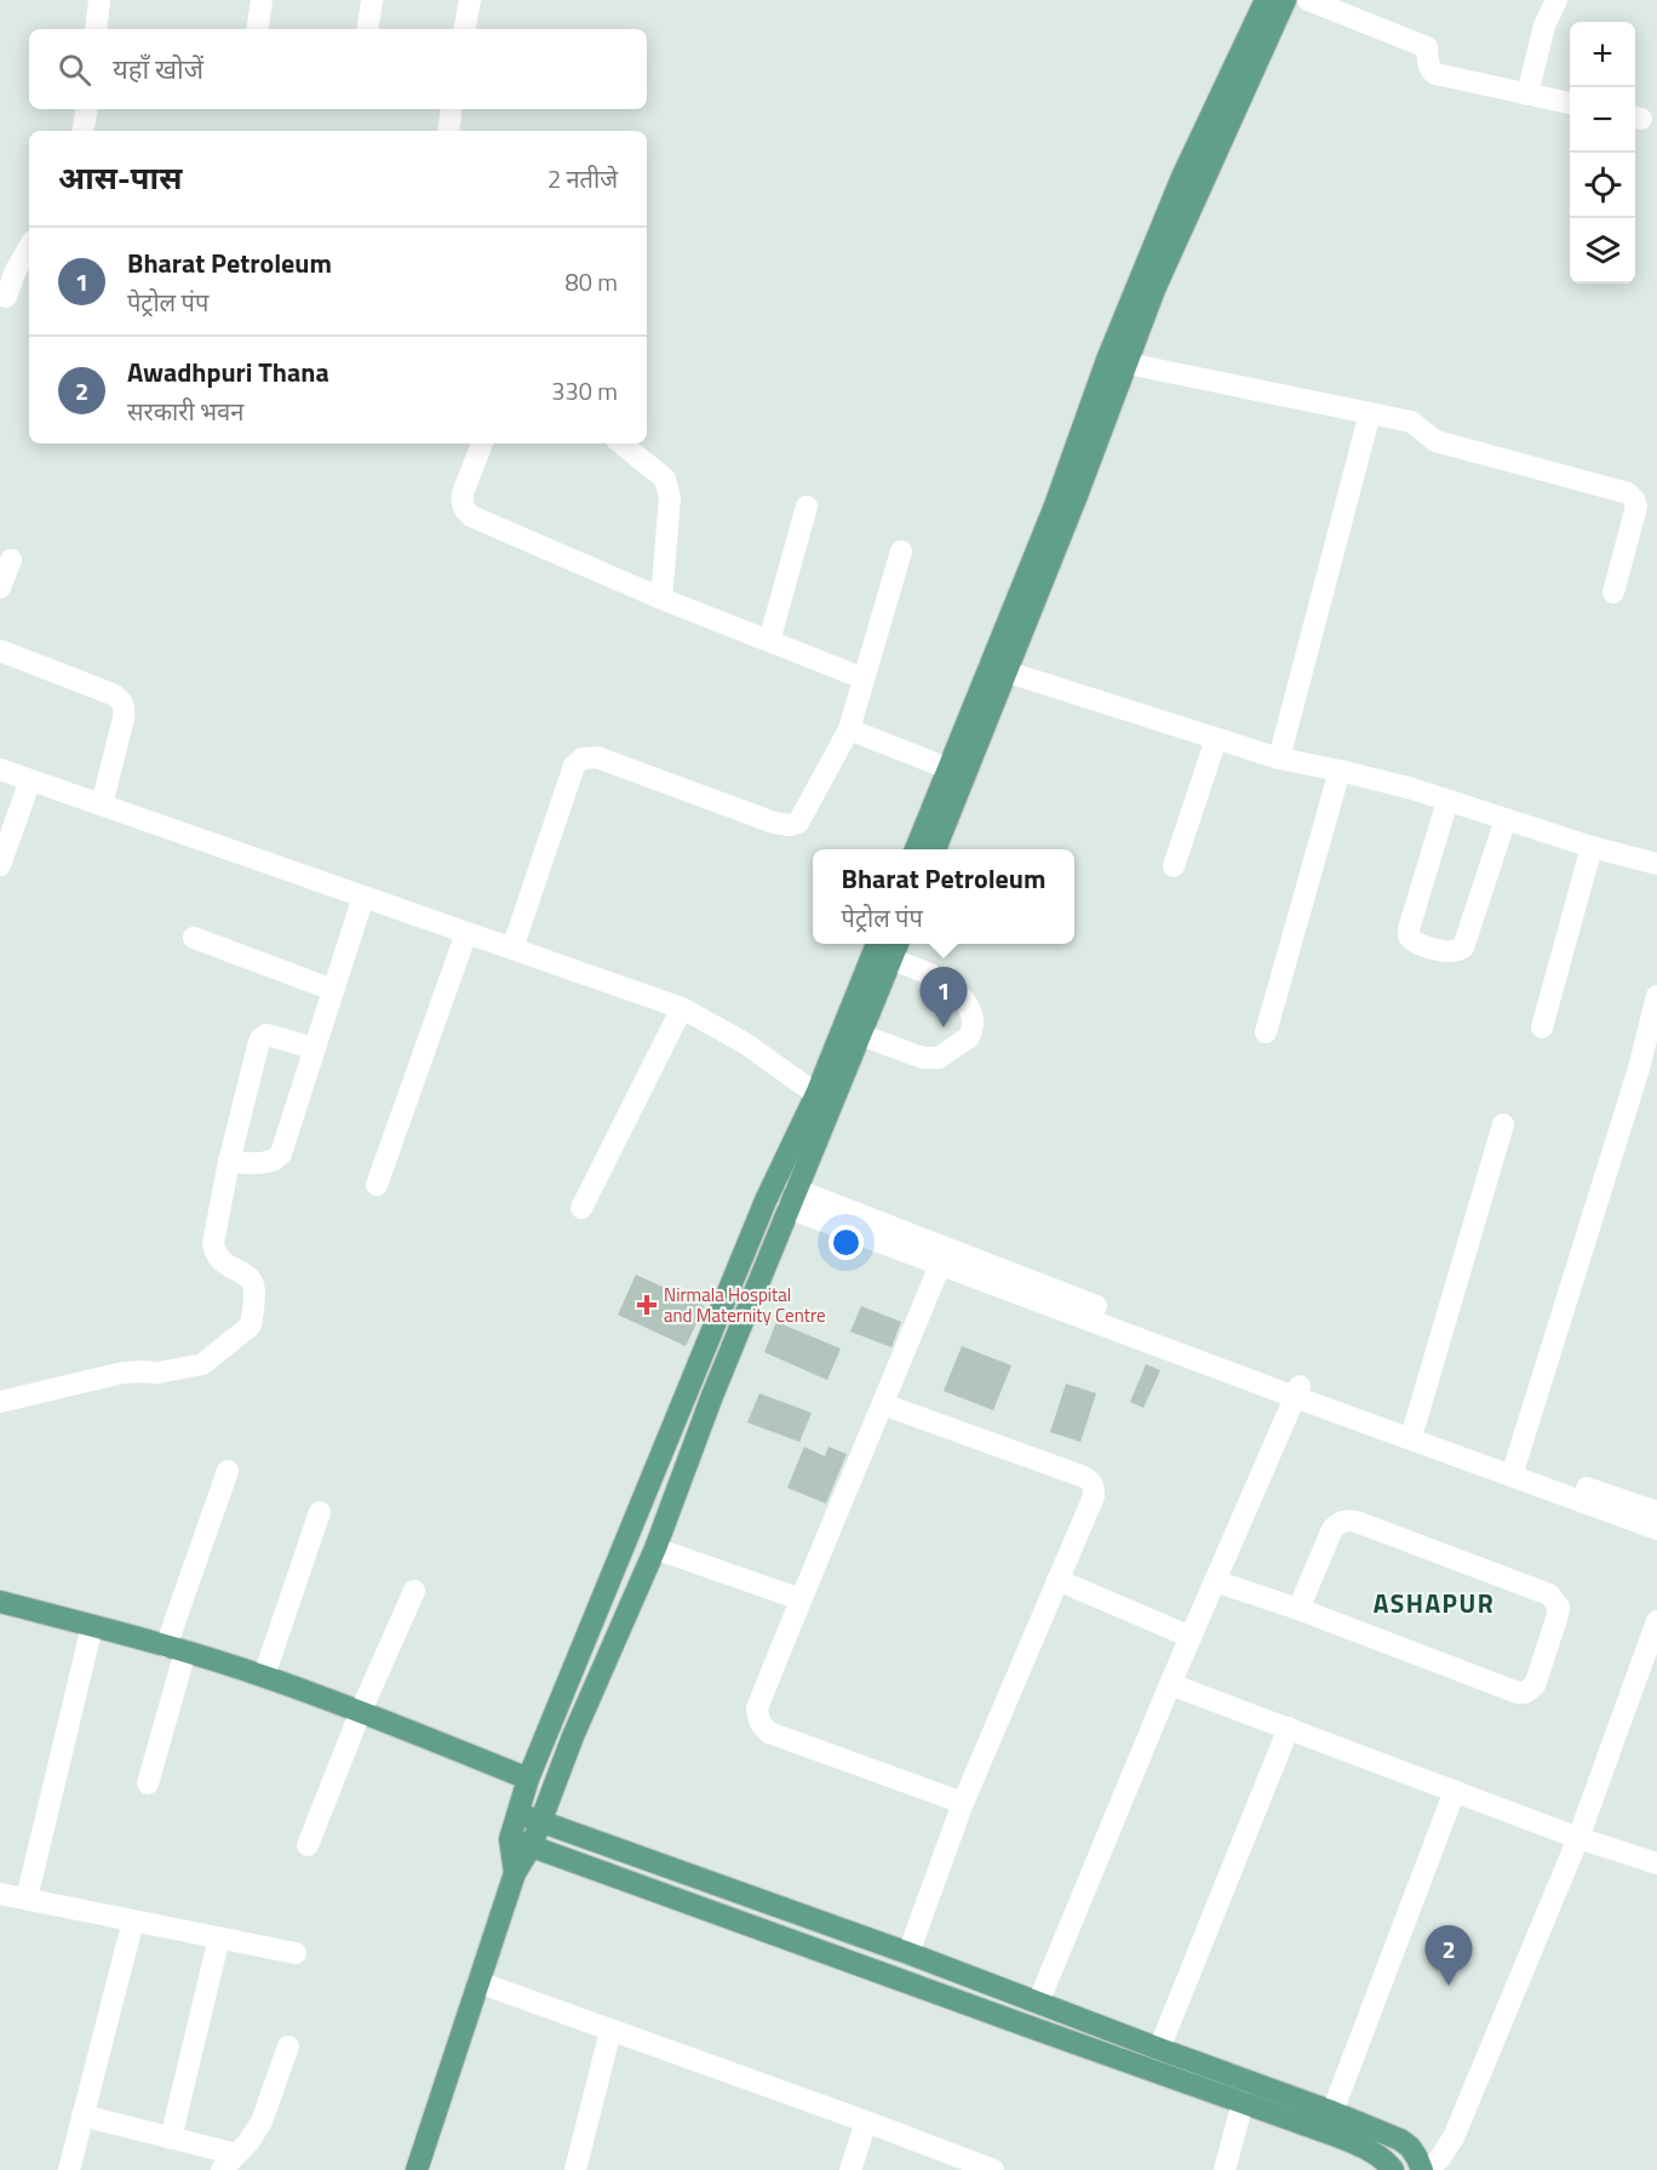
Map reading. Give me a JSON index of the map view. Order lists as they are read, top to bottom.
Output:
{
  "districts": ["ASHAPUR"],
  "places": {
    "health": ["Nirmala Hospital and Maternity Centre"]
  },
  "page": {
    "map_buttons": ["+", "−"],
    "search": "यहाँ खोजें",
    "heading": ["आस-पास", "2 नतीजे"],
    "list": [
      {
        "mark": "1",
        "name": "Bharat Petroleum",
        "note": "पेट्रोल पंप",
        "value": "80 m"
      },
      {
        "mark": "2",
        "name": "Awadhpuri Thana",
        "note": "सरकारी भवन",
        "value": "330 m"
      }
    ],
    "popup": ["Bharat Petroleum", "पेट्रोल पंप"],
    "pins": ["1", "2"]
  }
}
